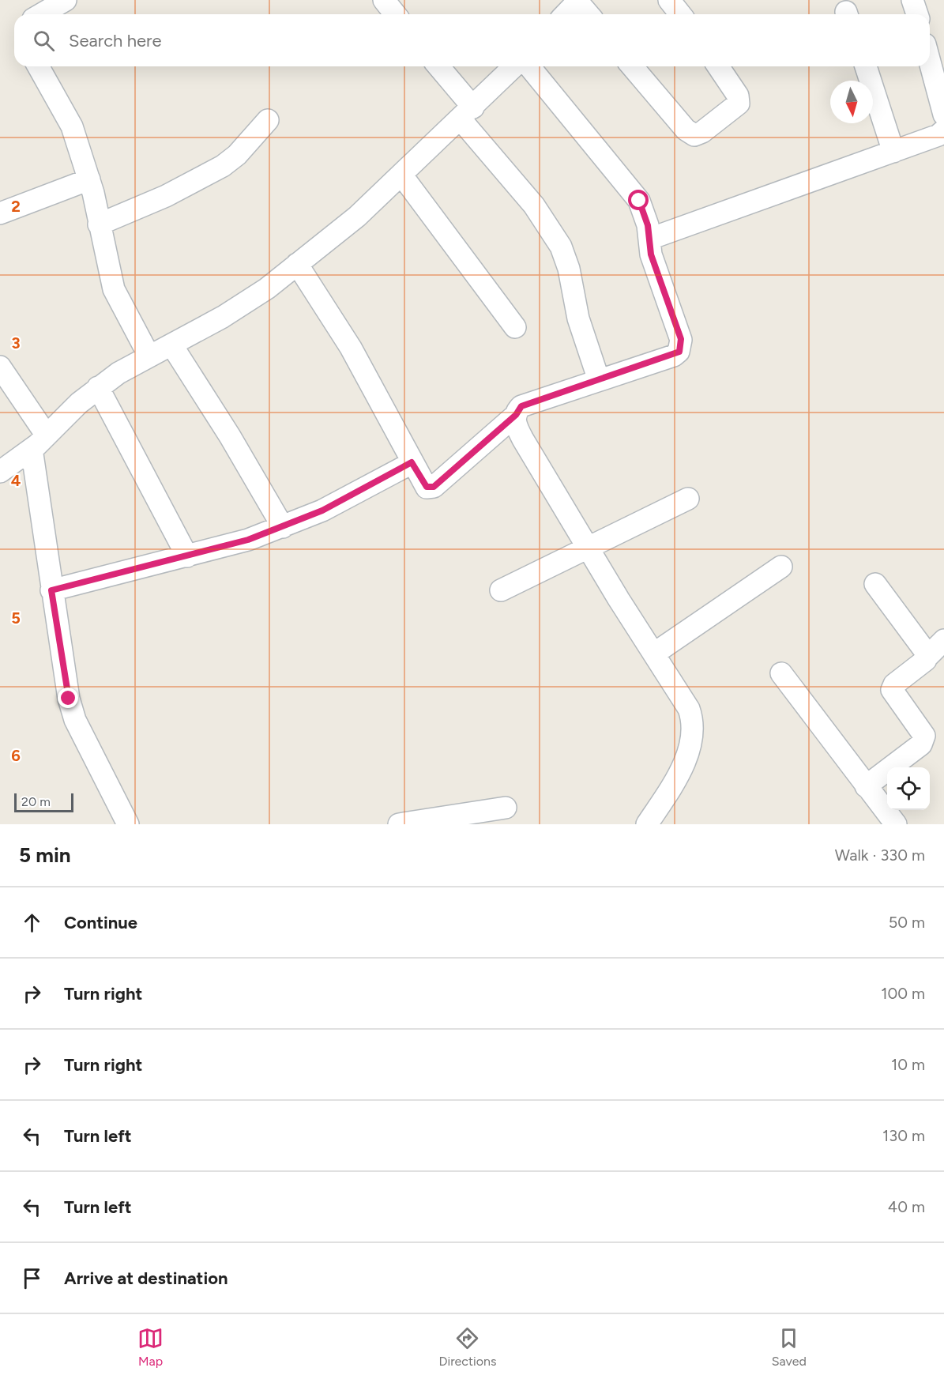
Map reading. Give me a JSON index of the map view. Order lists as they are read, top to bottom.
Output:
{
  "scale_bar": "20 m",
  "north": "bottom",
  "page": {
    "search": "Search here",
    "scale": "20 m",
    "heading": ["5 min", "Walk · 330 m"],
    "list": [
      ["Continue", "50 m"],
      ["Turn right", "100 m"],
      ["Turn right", "10 m"],
      ["Turn left", "130 m"],
      ["Turn left", "40 m"],
      "Arrive at destination"
    ],
    "nav": ["Map", "Directions", "Saved"]
  },
  "grid": {
    "rows": [
      "2",
      "3",
      "4",
      "5",
      "6"
    ]
  }
}
